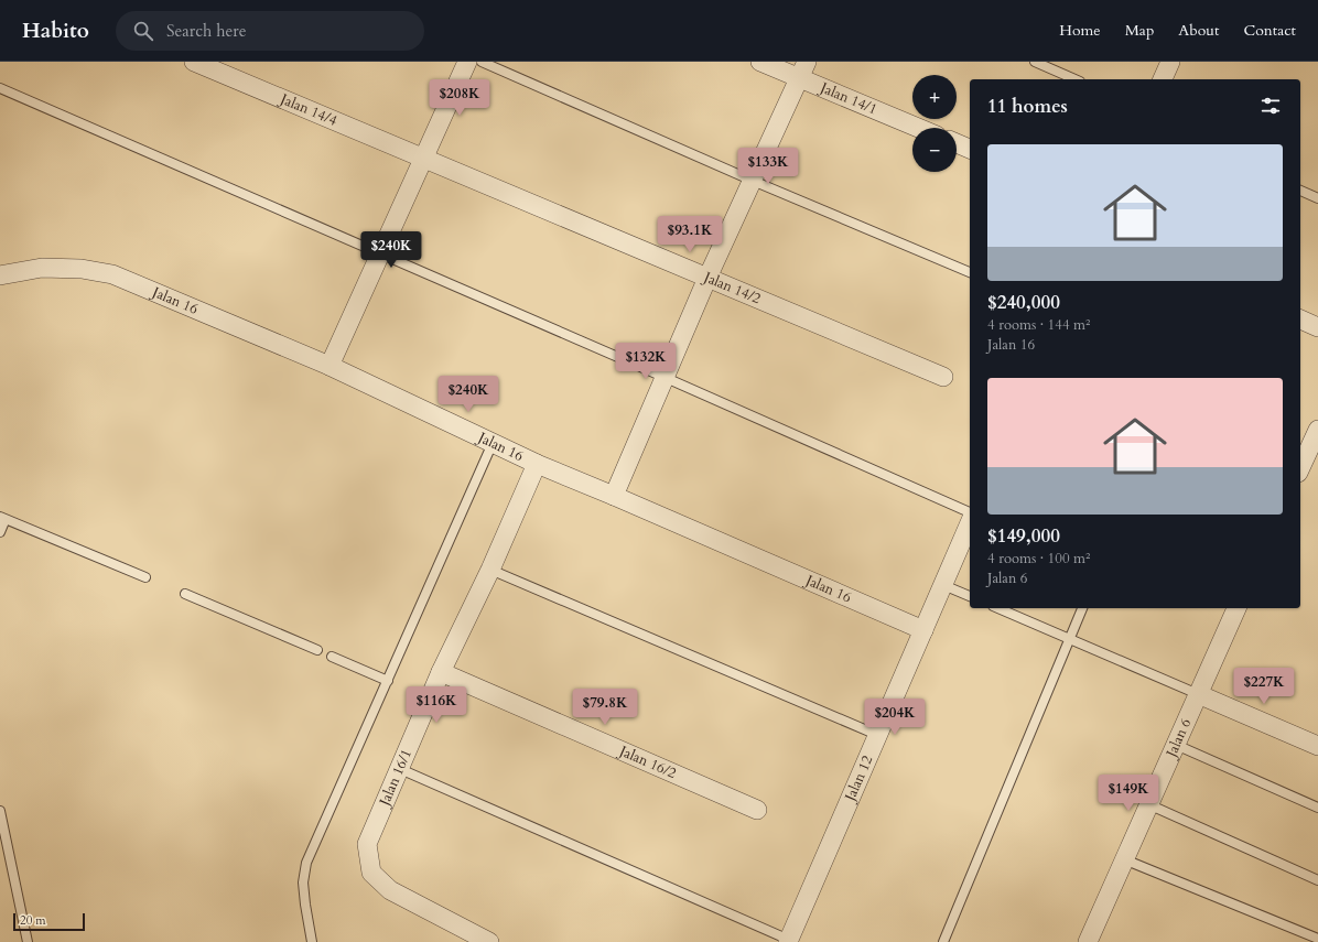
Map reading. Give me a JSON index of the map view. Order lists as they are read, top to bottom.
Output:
{
  "streets": {
    "street": [
      "Jalan 14/1",
      "Jalan 14/4",
      "Jalan 14/2",
      "Jalan 16",
      "Jalan 6",
      "Jalan 16/2",
      "Jalan 16/1",
      "Jalan 12"
    ]
  },
  "crossings": [
    ["Jalan 14/4", "Jalan 14/2"],
    ["Jalan 16", "Jalan 16/1"],
    ["Jalan 16", "Jalan 12"],
    ["Jalan 16/2", "Jalan 16/1"]
  ],
  "scale_bar": "20 m",
  "page": {
    "header": "Habito",
    "search": "Search here",
    "nav": [
      "Home",
      "Map",
      "About",
      "Contact"
    ],
    "map_buttons": ["+", "−"],
    "price": [
      "$208K",
      "$133K",
      "$93.1K",
      "$240K",
      "$132K",
      "$240K",
      "$227K",
      "$116K",
      "$79.8K",
      "$204K",
      "$149K"
    ],
    "heading": "11 homes",
    "list": [
      {
        "name": "$240,000",
        "note": "4 rooms · 144 m² · Jalan 16"
      },
      {
        "name": "$149,000",
        "note": "4 rooms · 100 m² · Jalan 6"
      }
    ],
    "scale": "20 m"
  }
}
